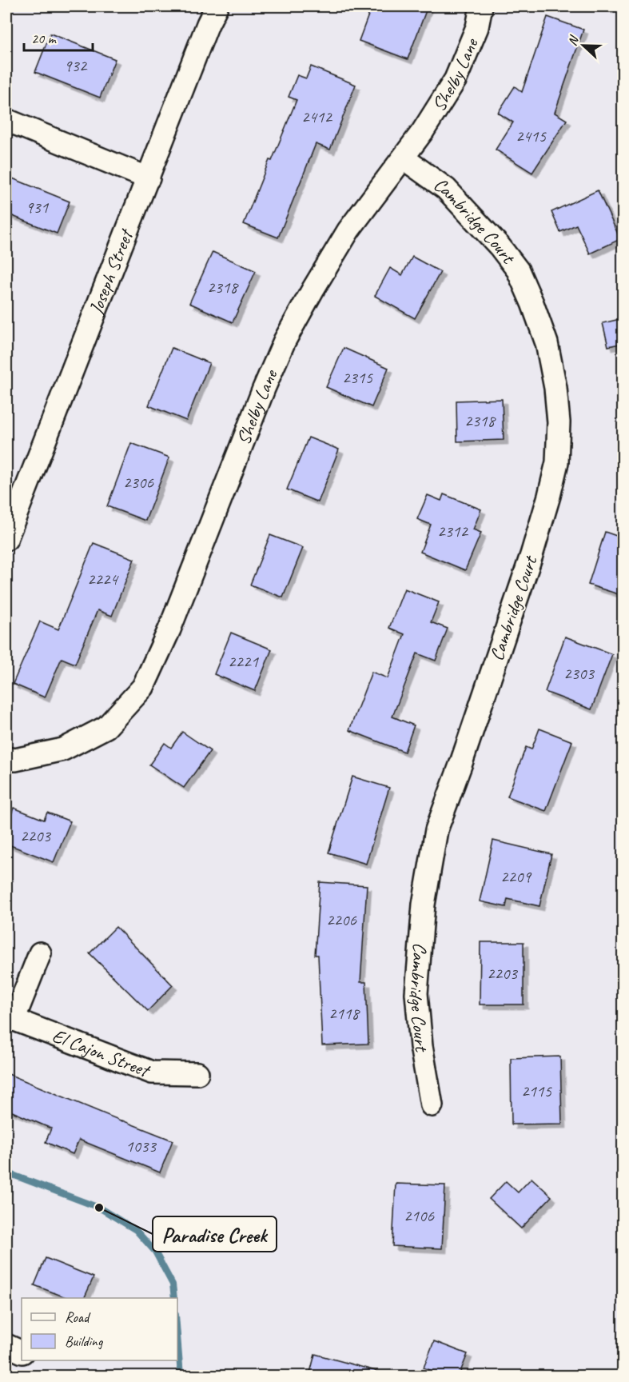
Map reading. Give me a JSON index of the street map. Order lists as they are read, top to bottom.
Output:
{
  "streets": {
    "street": [
      "Shelby Lane",
      "Cambridge Court",
      "Joseph Street",
      "El Cajon Street"
    ]
  },
  "crossings": [
    ["Shelby Lane", "Cambridge Court"]
  ],
  "places": ["Paradise Creek"],
  "house_numbers": [
    "932",
    "2412",
    "2415",
    "931",
    "2318",
    "2315",
    "2318",
    "2306",
    "2312",
    "2224",
    "2221",
    "2303",
    "2203",
    "2209",
    "2206",
    "2203",
    "2118",
    "2115",
    "1033",
    "2106"
  ],
  "legend": ["Road", "Building"],
  "scale_bar": "20 m",
  "north": "left"
}
